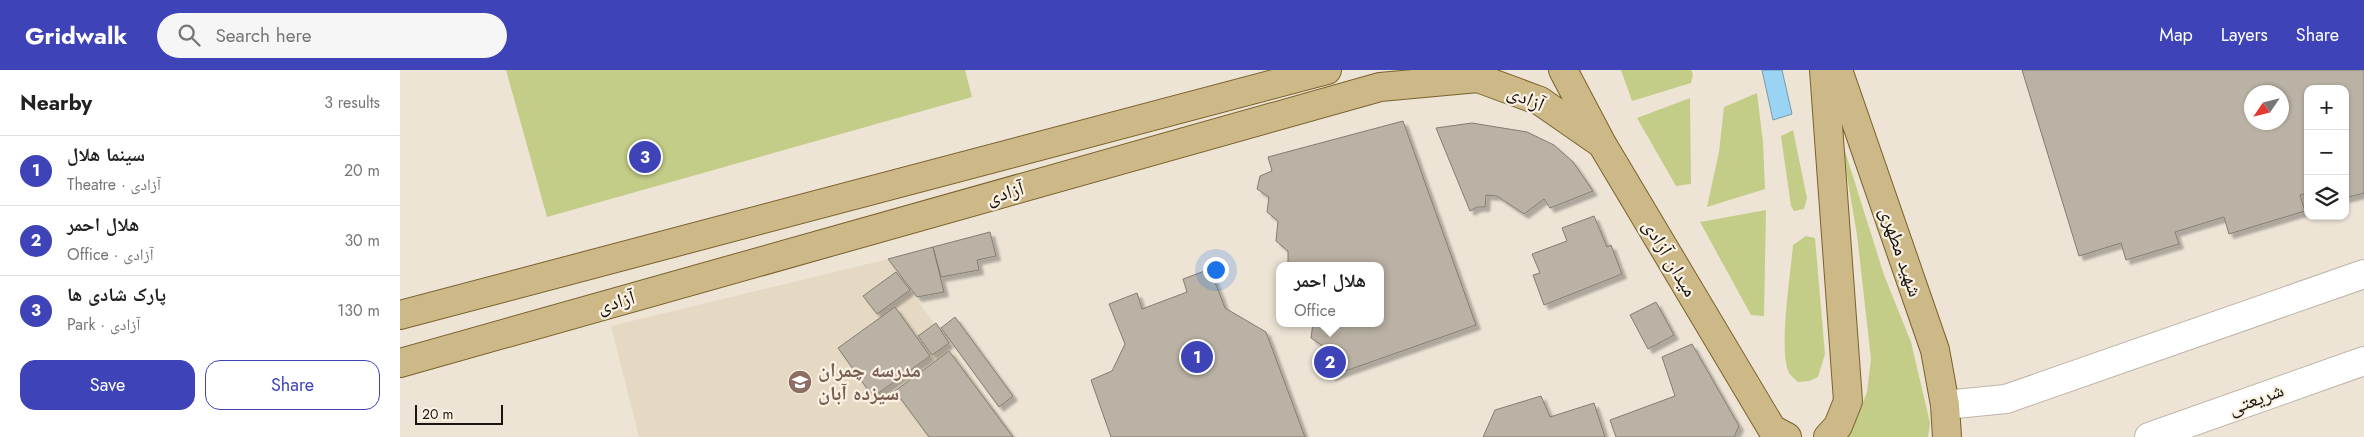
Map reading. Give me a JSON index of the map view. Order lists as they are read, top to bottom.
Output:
{
  "streets": {
    "main road": ["آزادی", "شهید مطهری", "میدان آزادی"],
    "street": ["شریعتی"]
  },
  "crossings": [
    ["آزادی", "میدان آزادی"]
  ],
  "places": {
    "school or university": ["مدرسه چمران سیزده آبان"]
  },
  "scale_bar": "20 m",
  "north": "bottom left",
  "page": {
    "header": "Gridwalk",
    "search": "Search here",
    "nav": ["Map", "Layers", "Share"],
    "heading": ["Nearby", "3 results"],
    "map_buttons": ["+", "−"],
    "list": [
      {
        "mark": "1",
        "name": "سینما هلال",
        "note": "Theatre · آزادی",
        "value": "20 m"
      },
      {
        "mark": "2",
        "name": "هلال احمر",
        "note": "Office · آزادی",
        "value": "30 m"
      },
      {
        "mark": "3",
        "name": "پارک شادی ها",
        "note": "Park · آزادی",
        "value": "130 m"
      }
    ],
    "pins": ["3", "1", "2"],
    "popup": ["هلال احمر", "Office"],
    "buttons": ["Save", "Share"],
    "scale": "20 m"
  }
}
